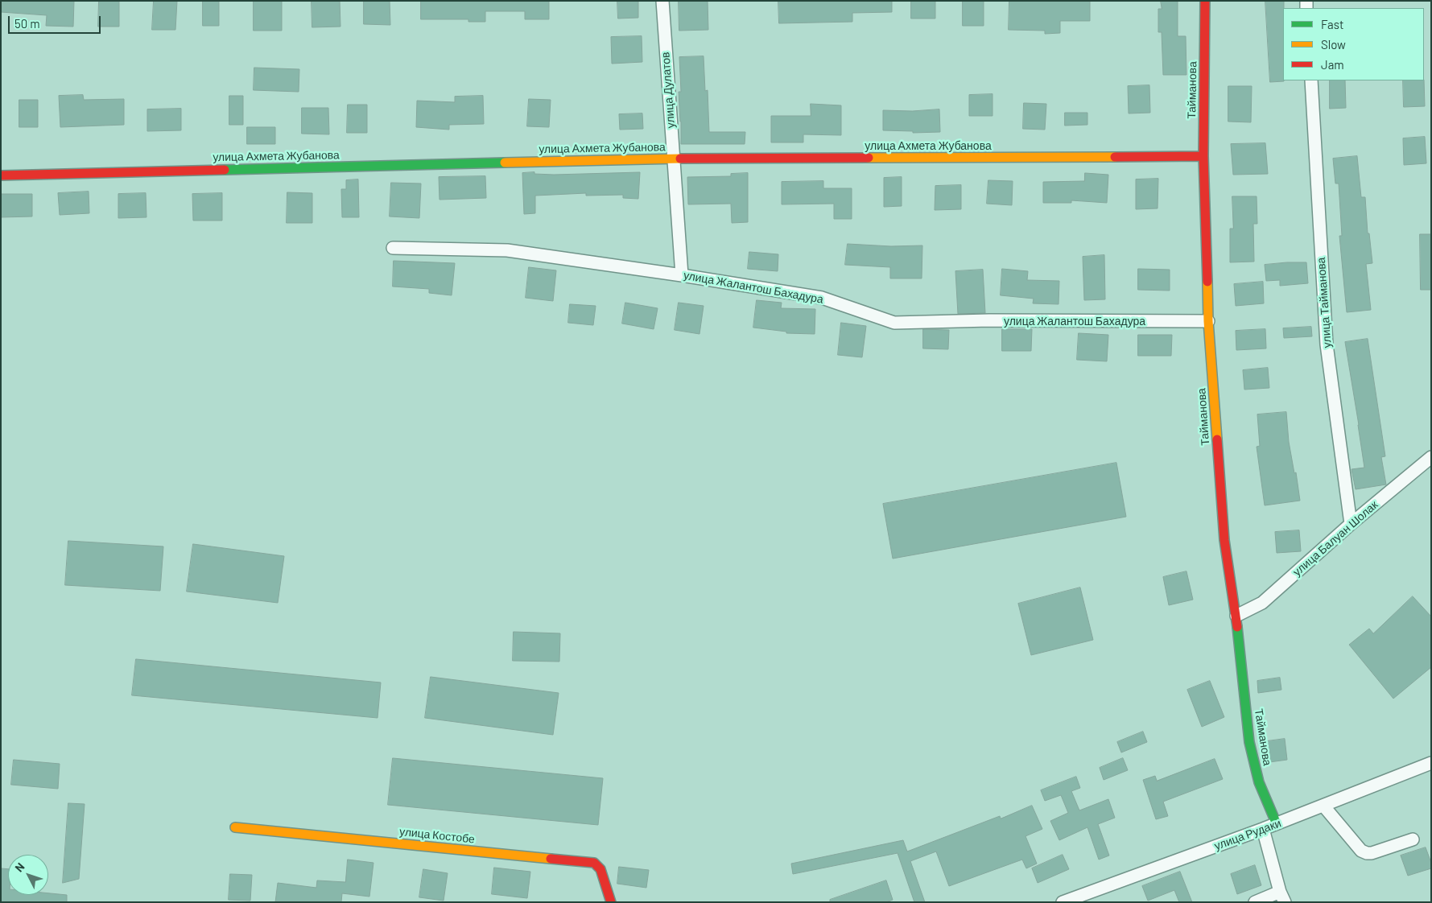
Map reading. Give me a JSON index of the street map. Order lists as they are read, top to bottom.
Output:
{
  "streets": {
    "street": [
      "улица Дулатов",
      "Тайманова",
      "улица Ахмета Жубанова",
      "улица Жалантош Бахадура",
      "улица Тайманова",
      "улица Балуан Шолак",
      "улица Рудаки",
      "улица Костобе"
    ]
  },
  "crossings": [
    ["улица Дулатов", "улица Ахмета Жубанова"],
    ["улица Дулатов", "улица Жалантош Бахадура"],
    ["Тайманова", "улица Ахмета Жубанова"],
    ["Тайманова", "улица Жалантош Бахадура"],
    ["Тайманова", "улица Балуан Шолак"],
    ["Тайманова", "улица Рудаки"],
    ["улица Тайманова", "улица Балуан Шолак"]
  ],
  "legend": ["Fast", "Slow", "Jam"],
  "scale_bar": "50 m",
  "north": "top left"
}
